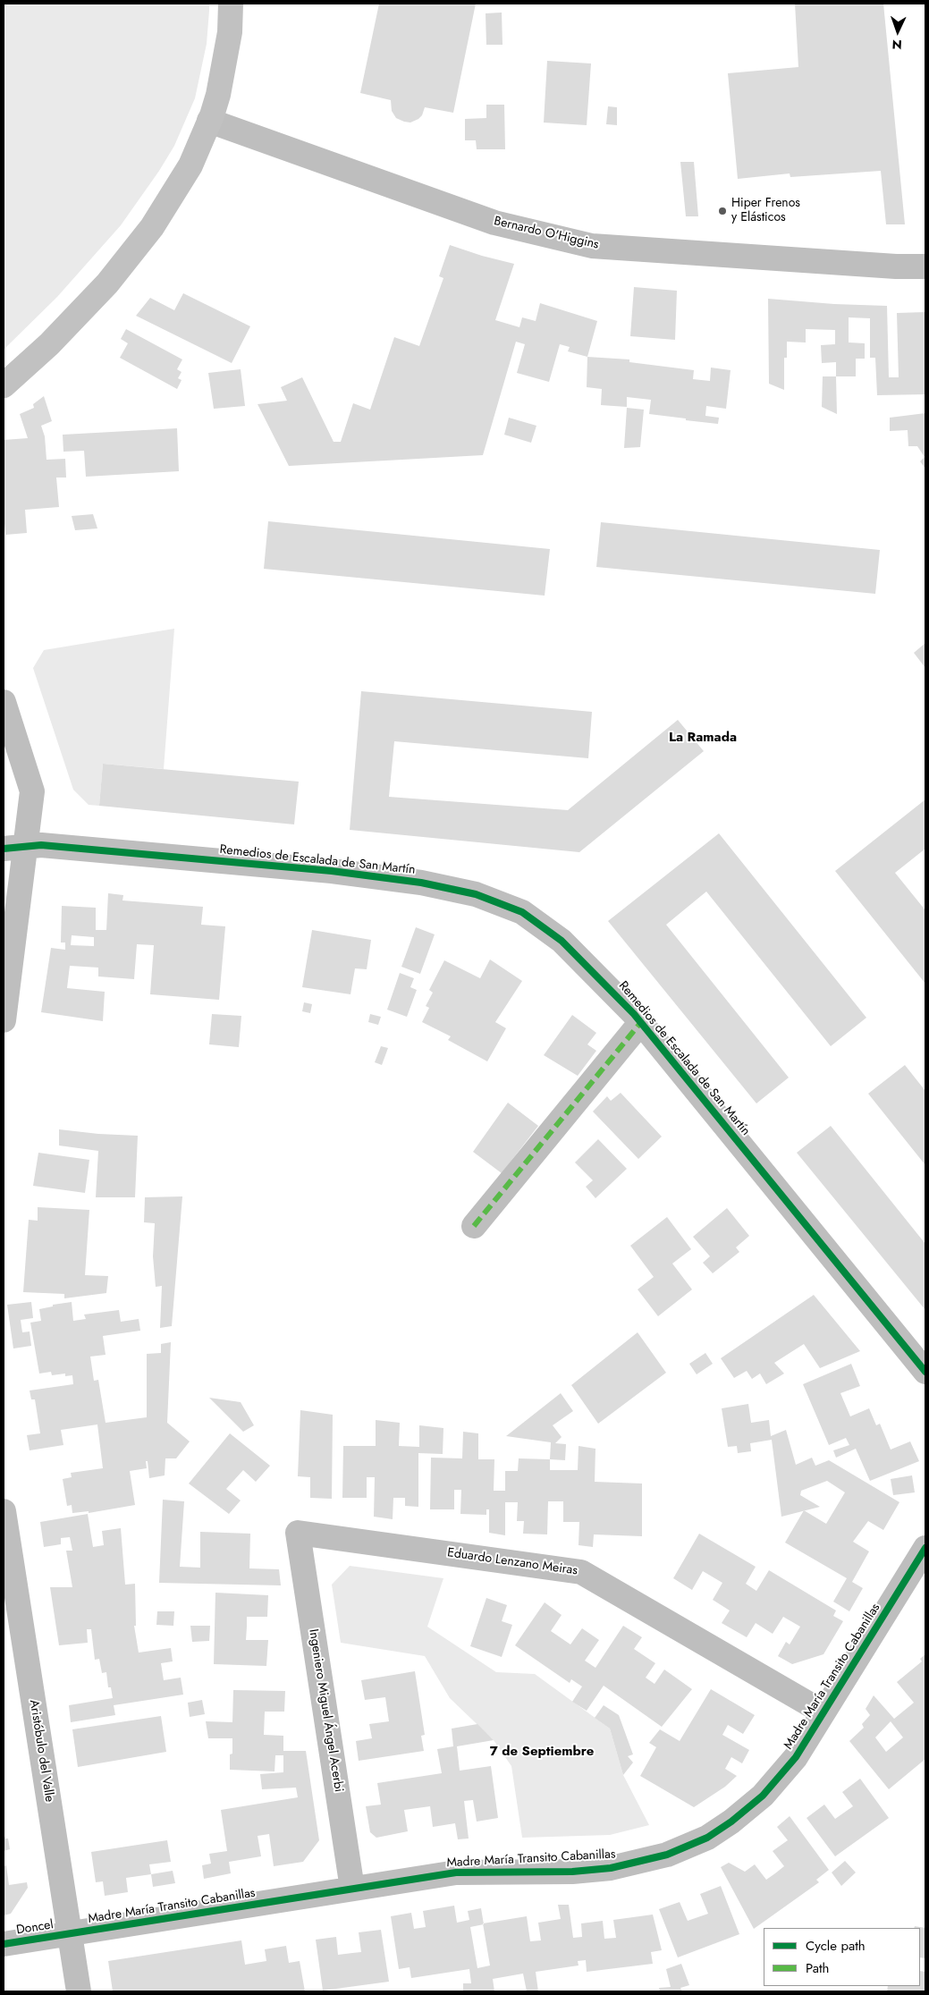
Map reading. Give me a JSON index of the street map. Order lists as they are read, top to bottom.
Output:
{
  "streets": {
    "street": [
      "Bernardo O'Higgins",
      "Remedios de Escalada de San Martín",
      "Eduardo Lenzano Meiras",
      "Madre María Transito Cabanillas",
      "Ingeniero Miguel Ángel Acerbi",
      "Aristóbulo del Valle",
      "Doncel"
    ]
  },
  "crossings": [
    ["Eduardo Lenzano Meiras", "Madre María Transito Cabanillas"],
    ["Eduardo Lenzano Meiras", "Ingeniero Miguel Ángel Acerbi"],
    ["Madre María Transito Cabanillas", "Ingeniero Miguel Ángel Acerbi"],
    ["Madre María Transito Cabanillas", "Aristóbulo del Valle"],
    ["Madre María Transito Cabanillas", "Doncel"],
    ["Aristóbulo del Valle", "Doncel"]
  ],
  "districts": ["La Ramada", "7 de Septiembre"],
  "places": ["Hiper Frenos y Elásticos"],
  "legend": ["Cycle path", "Path"],
  "north": "bottom"
}
